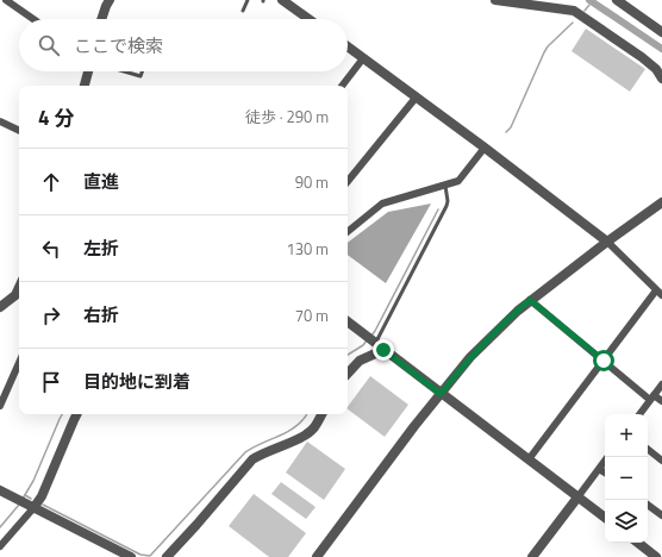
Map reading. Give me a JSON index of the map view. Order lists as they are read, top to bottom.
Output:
{
  "page": {
    "search": "ここで検索",
    "heading": ["4 分", "徒歩 · 290 m"],
    "list": [
      ["直進", "90 m"],
      ["左折", "130 m"],
      ["右折", "70 m"],
      "目的地に到着"
    ],
    "map_buttons": ["+", "−"]
  }
}
